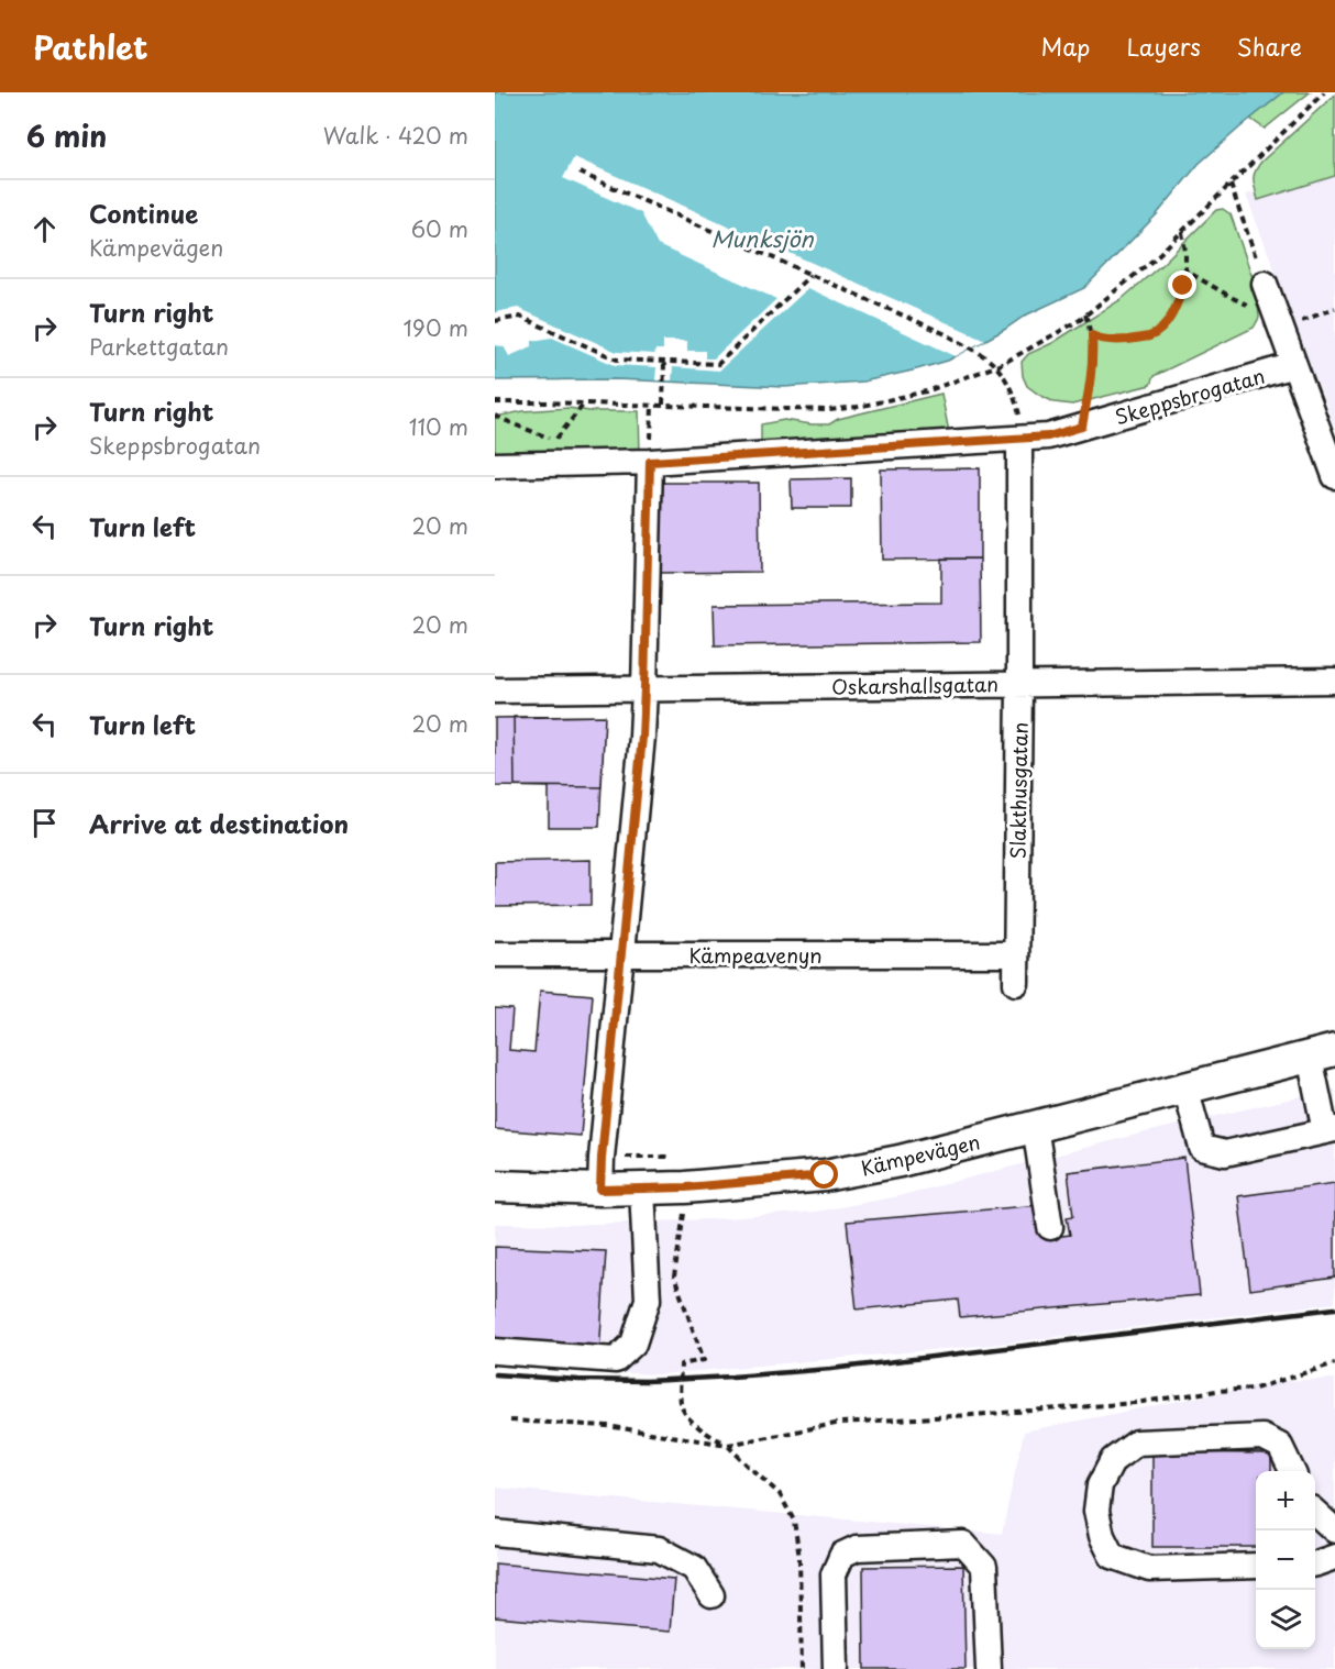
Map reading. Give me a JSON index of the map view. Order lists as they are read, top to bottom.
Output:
{
  "streets": {
    "main road": ["Kämpevägen"],
    "street": [
      "Skeppsbrogatan",
      "Oskarshallsgatan",
      "Slakthusgatan",
      "Kämpeavenyn"
    ]
  },
  "crossings": [
    ["Skeppsbrogatan", "Slakthusgatan"],
    ["Oskarshallsgatan", "Slakthusgatan"],
    ["Slakthusgatan", "Kämpeavenyn"]
  ],
  "water": ["Munksjön"],
  "page": {
    "header": "Pathlet",
    "nav": ["Map", "Layers", "Share"],
    "heading": ["6 min", "Walk · 420 m"],
    "list": [
      ["Continue", "Kämpevägen", "60 m"],
      ["Turn right", "Parkettgatan", "190 m"],
      ["Turn right", "Skeppsbrogatan", "110 m"],
      ["Turn left", "20 m"],
      ["Turn right", "20 m"],
      ["Turn left", "20 m"],
      "Arrive at destination"
    ],
    "map_buttons": ["+", "−"]
  }
}
